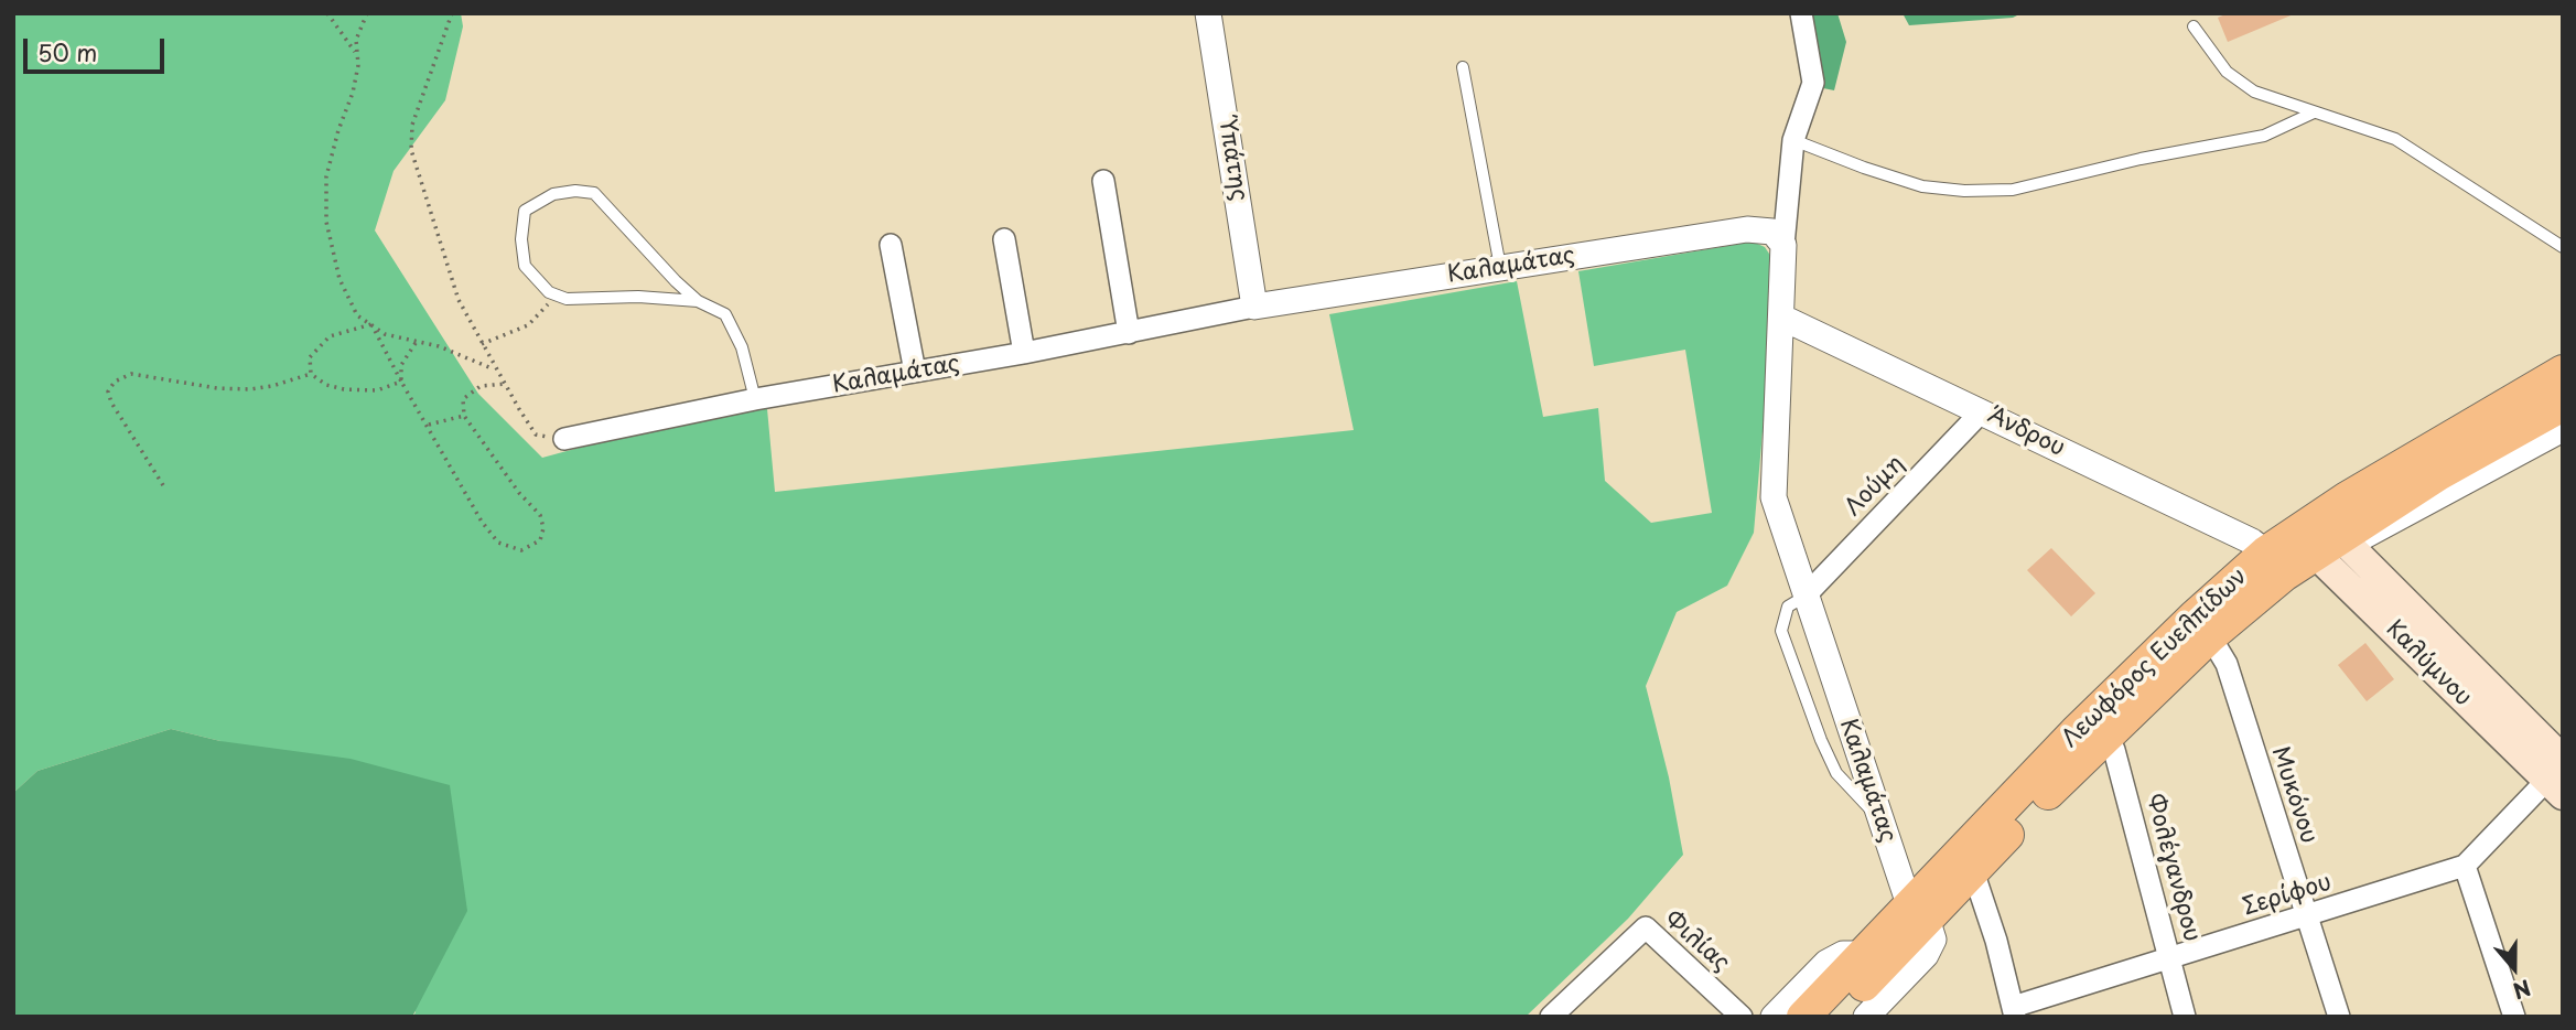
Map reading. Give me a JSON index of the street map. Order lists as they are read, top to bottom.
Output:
{
  "streets": {
    "main road": ["Λεωφόρος Ευελπίδων", "Καλύμνου"],
    "street": [
      "Ύπάτης",
      "Καλαμάτας",
      "Άνδρου",
      "Λούμη",
      "Μυκόνου",
      "Φολέγανδρου",
      "Σερίφου",
      "Φιλίας"
    ]
  },
  "crossings": [
    ["Ύπάτης", "Καλαμάτας"],
    ["Καλαμάτας", "Άνδρου"],
    ["Καλαμάτας", "Λούμη"],
    ["Καλαμάτας", "Λεωφόρος Ευελπίδων"],
    ["Άνδρου", "Λούμη"],
    ["Άνδρου", "Λεωφόρος Ευελπίδων"],
    ["Λεωφόρος Ευελπίδων", "Καλύμνου"],
    ["Λεωφόρος Ευελπίδων", "Μυκόνου"],
    ["Λεωφόρος Ευελπίδων", "Φολέγανδρου"],
    ["Καλύμνου", "Σερίφου"],
    ["Μυκόνου", "Σερίφου"],
    ["Φολέγανδρου", "Σερίφου"]
  ],
  "scale_bar": "50 m",
  "north": "bottom"
}
